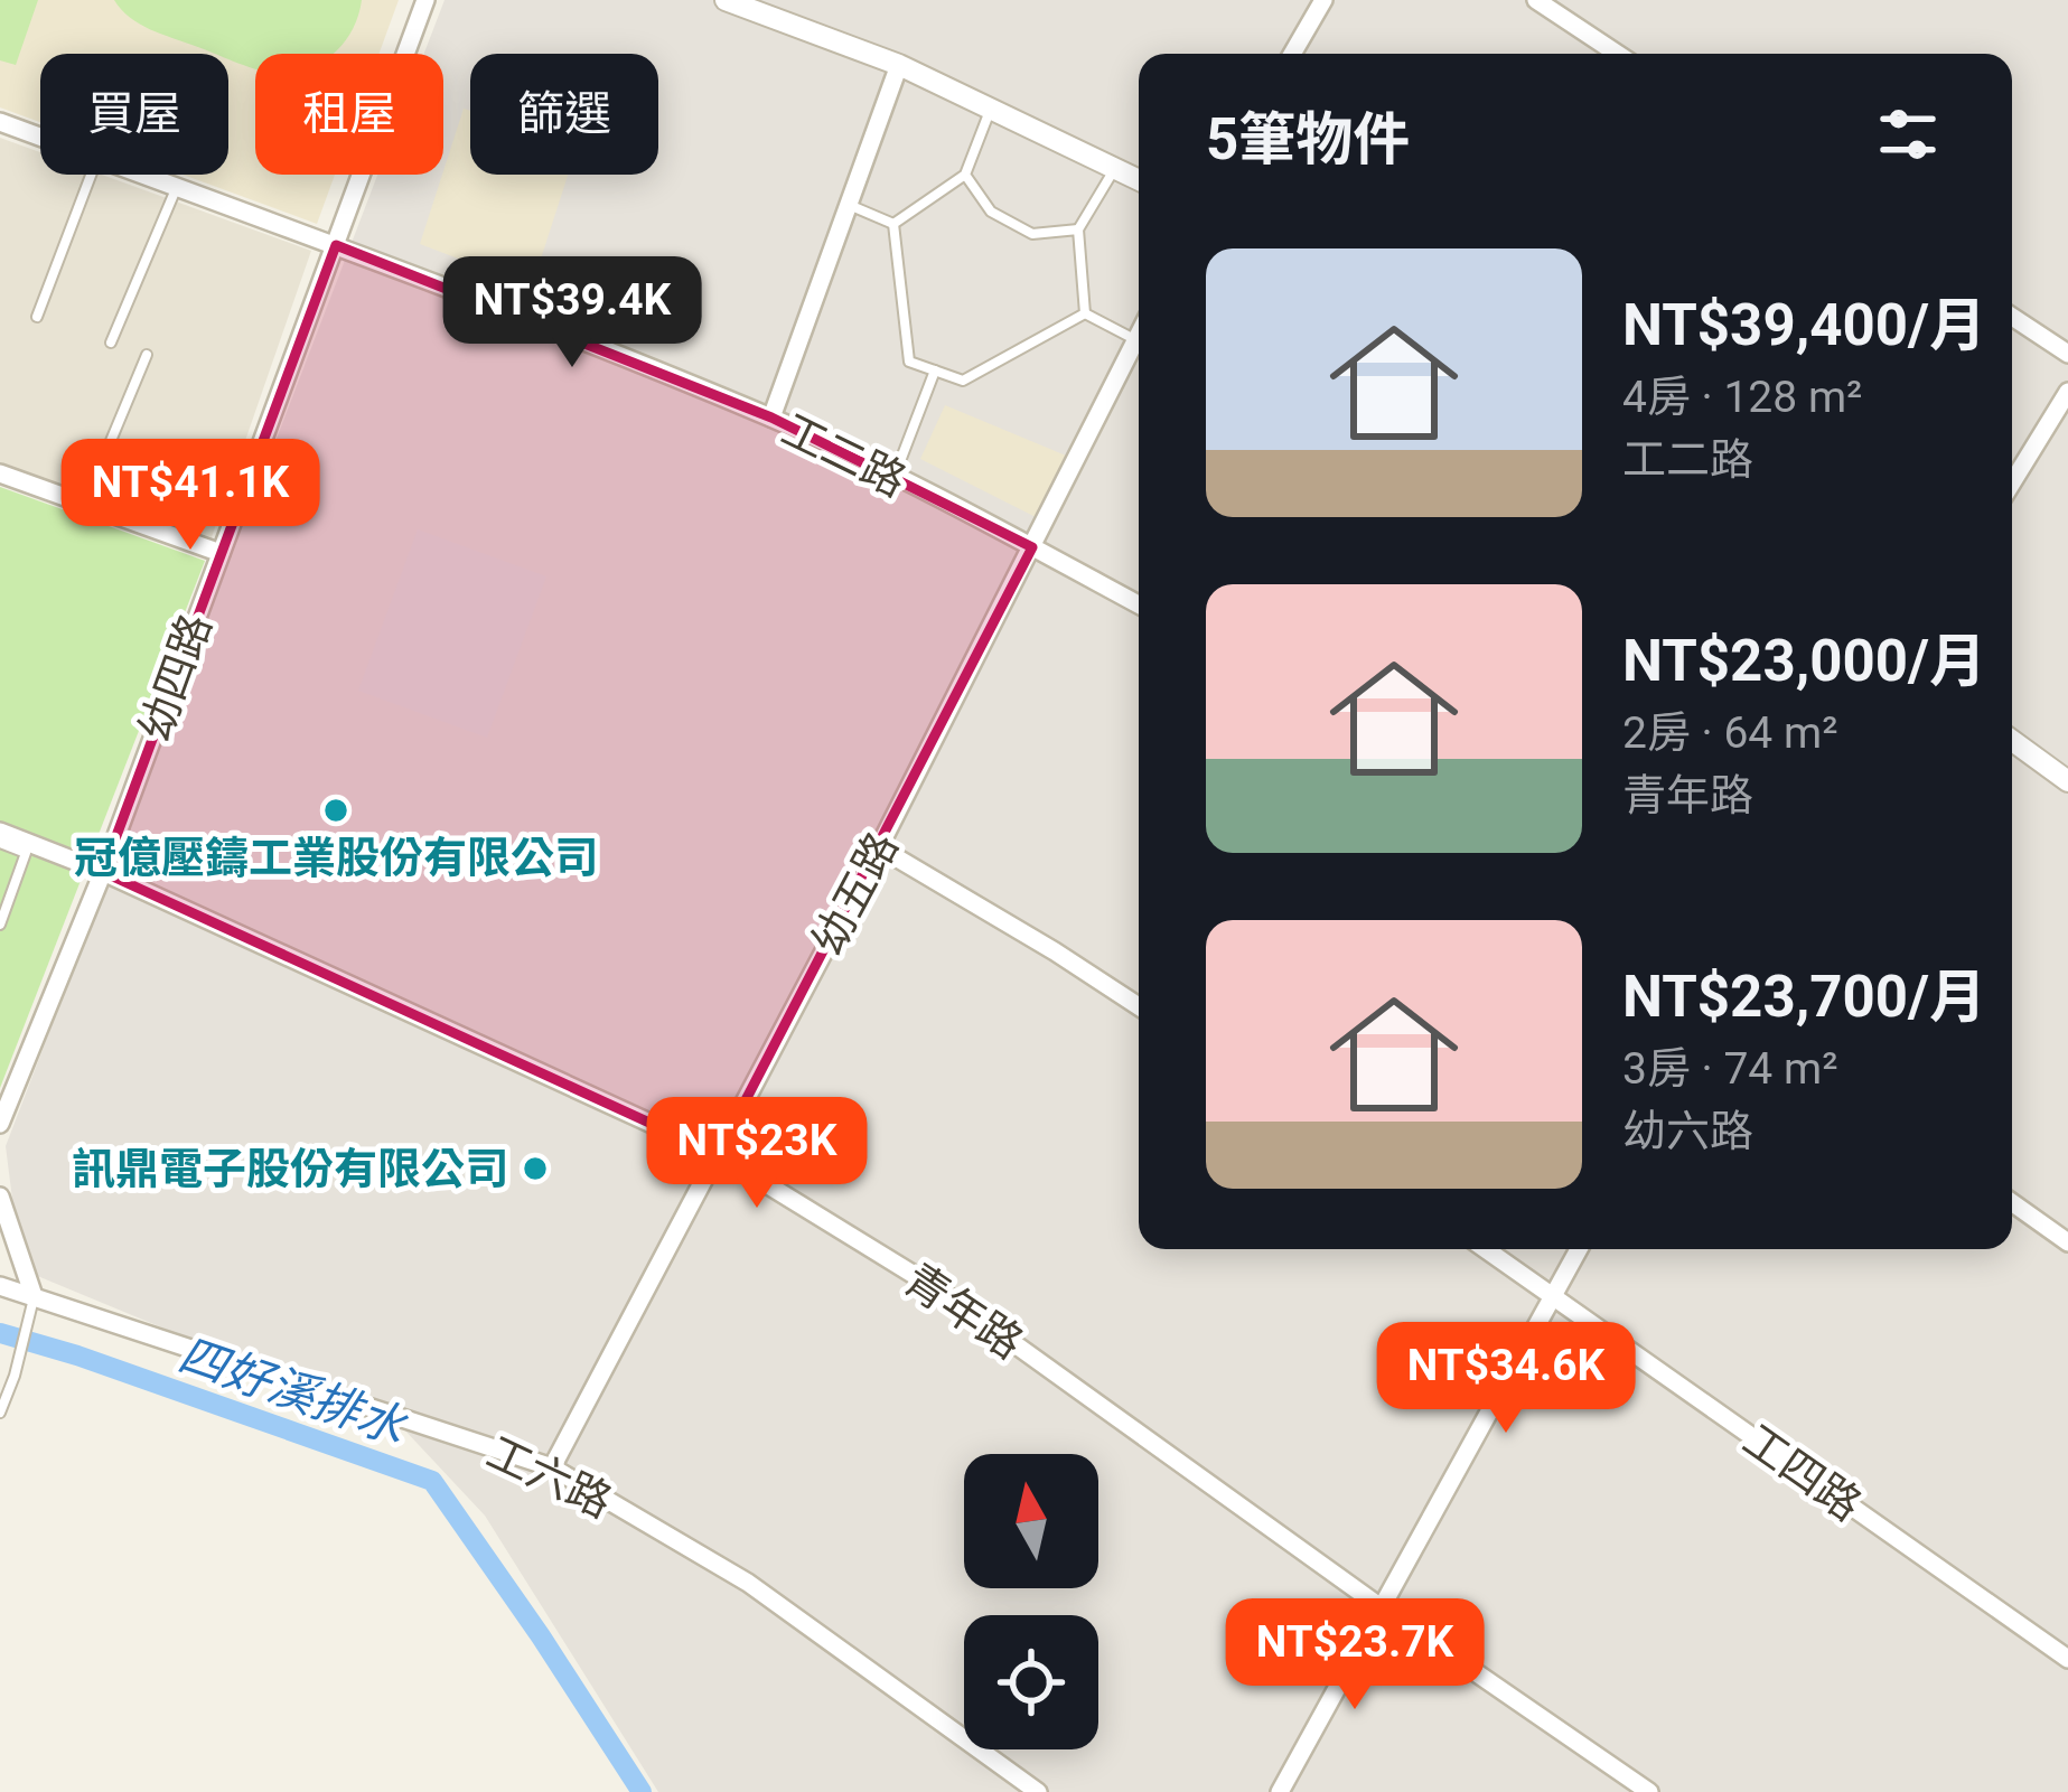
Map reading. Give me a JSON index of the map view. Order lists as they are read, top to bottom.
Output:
{
  "streets": {
    "street": [
      "工二路",
      "幼四路",
      "幼五路",
      "青年路",
      "工四路",
      "工六路"
    ]
  },
  "crossings": [
    ["工二路", "幼四路"],
    ["工二路", "幼五路"],
    ["幼四路", "青年路"],
    ["幼五路", "青年路"],
    ["幼五路", "工六路"]
  ],
  "water": ["四好溪排水"],
  "places": ["冠億壓鑄工業股份有限公司", "訊鼎電子股份有限公司"],
  "north": "top",
  "page": {
    "chip": ["買屋", "租屋", "篩選"],
    "heading": "5筆物件",
    "list": [
      {
        "name": "NT$39,400/月",
        "note": "4房 · 128 m² · 工二路"
      },
      {
        "name": "NT$23,000/月",
        "note": "2房 · 64 m² · 青年路"
      },
      {
        "name": "NT$23,700/月",
        "note": "3房 · 74 m² · 幼六路"
      }
    ],
    "price": [
      "NT$39.4K",
      "NT$41.1K",
      "NT$23K",
      "NT$34.6K",
      "NT$23.7K"
    ]
  }
}
